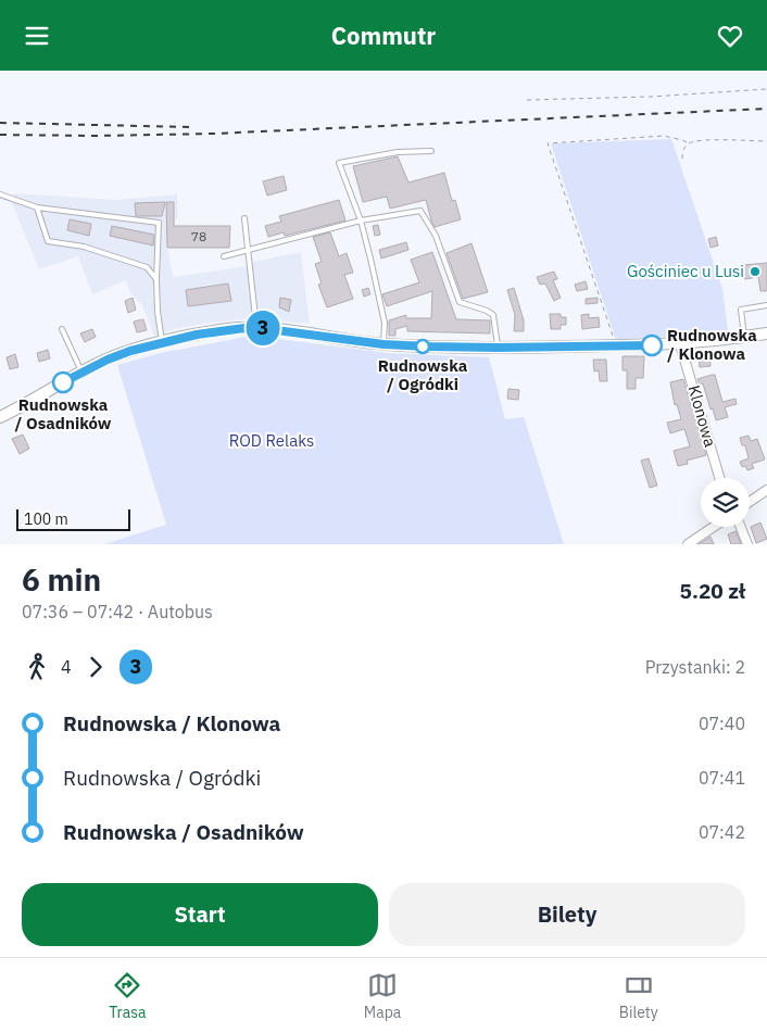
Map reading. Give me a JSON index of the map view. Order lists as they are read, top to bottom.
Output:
{
  "streets": {
    "street": ["Klonowa"]
  },
  "parks": ["ROD Relaks"],
  "places": [
    "Gościniec u Lusi",
    "Rudnowska / Klonowa",
    "Rudnowska / Ogródki",
    "Rudnowska / Osadników"
  ],
  "lines": ["bus line 3"],
  "house_numbers": ["78"],
  "scale_bar": "100 m",
  "page": {
    "header": "Commutr",
    "on_map": "3",
    "scale": "100 m",
    "heading": ["6 min", "07:36 – 07:42 · Autobus", "5.20 zł"],
    "legs": ["4", "3", "Przystanki: 2"],
    "list": [
      {
        "name": "Rudnowska / Klonowa",
        "value": "07:40"
      },
      {
        "name": "Rudnowska / Ogródki",
        "value": "07:41"
      },
      {
        "name": "Rudnowska / Osadników",
        "value": "07:42"
      }
    ],
    "buttons": ["Start", "Bilety"],
    "tabs": ["Trasa", "Mapa", "Bilety"]
  }
}
